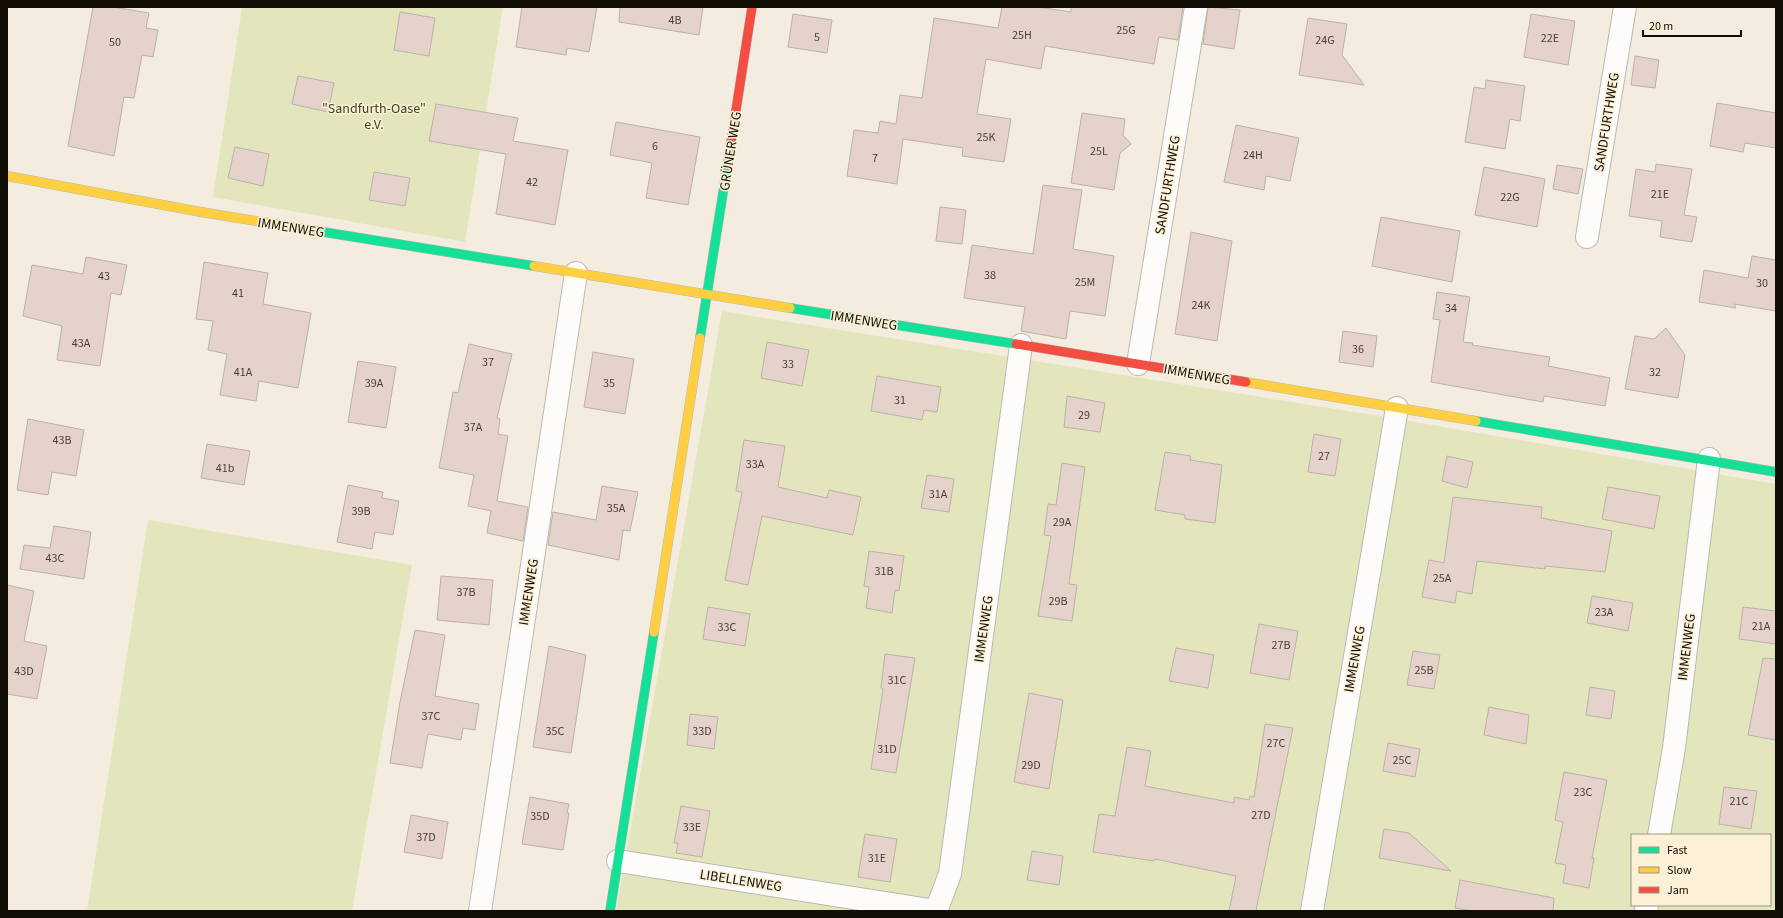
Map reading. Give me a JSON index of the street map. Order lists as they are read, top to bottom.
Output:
{
  "streets": {
    "street": [
      "SANDFURTHWEG",
      "GRÜNER WEG",
      "IMMENWEG",
      "LIBELLENWEG"
    ]
  },
  "crossings": [
    ["SANDFURTHWEG", "IMMENWEG"],
    ["GRÜNER WEG", "IMMENWEG"],
    ["IMMENWEG", "LIBELLENWEG"]
  ],
  "parks": ["\"Sandfurth-Oase\" e.V."],
  "house_numbers": [
    "4B",
    "25G",
    "25H",
    "5",
    "22E",
    "24G",
    "50",
    "25K",
    "6",
    "25L",
    "24H",
    "7",
    "42",
    "21E",
    "22G",
    "38",
    "43",
    "25M",
    "30",
    "41",
    "24K",
    "34",
    "43A",
    "36",
    "37",
    "33",
    "41A",
    "32",
    "39A",
    "35",
    "31",
    "29",
    "37A",
    "43B",
    "27",
    "33A",
    "41b",
    "31A",
    "35A",
    "39B",
    "29A",
    "43C",
    "31B",
    "25A",
    "37B",
    "29B",
    "23A",
    "21A",
    "33C",
    "27B",
    "25B",
    "43D",
    "31C",
    "37C",
    "35C",
    "33D",
    "27C",
    "31D",
    "25C",
    "29D",
    "23C",
    "21C",
    "27D",
    "35D",
    "33E",
    "37D",
    "31E"
  ],
  "legend": ["Fast", "Slow", "Jam"],
  "scale_bar": "20 m"
}
